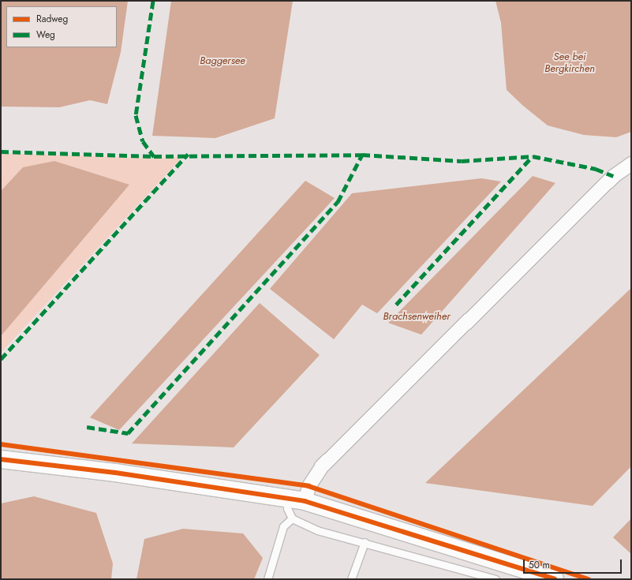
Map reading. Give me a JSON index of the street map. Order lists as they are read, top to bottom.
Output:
{
  "water": ["See bei Bergkirchen", "Baggersee", "Brachsenweiher"],
  "legend": ["Radweg", "Weg"],
  "scale_bar": "50 m"
}
